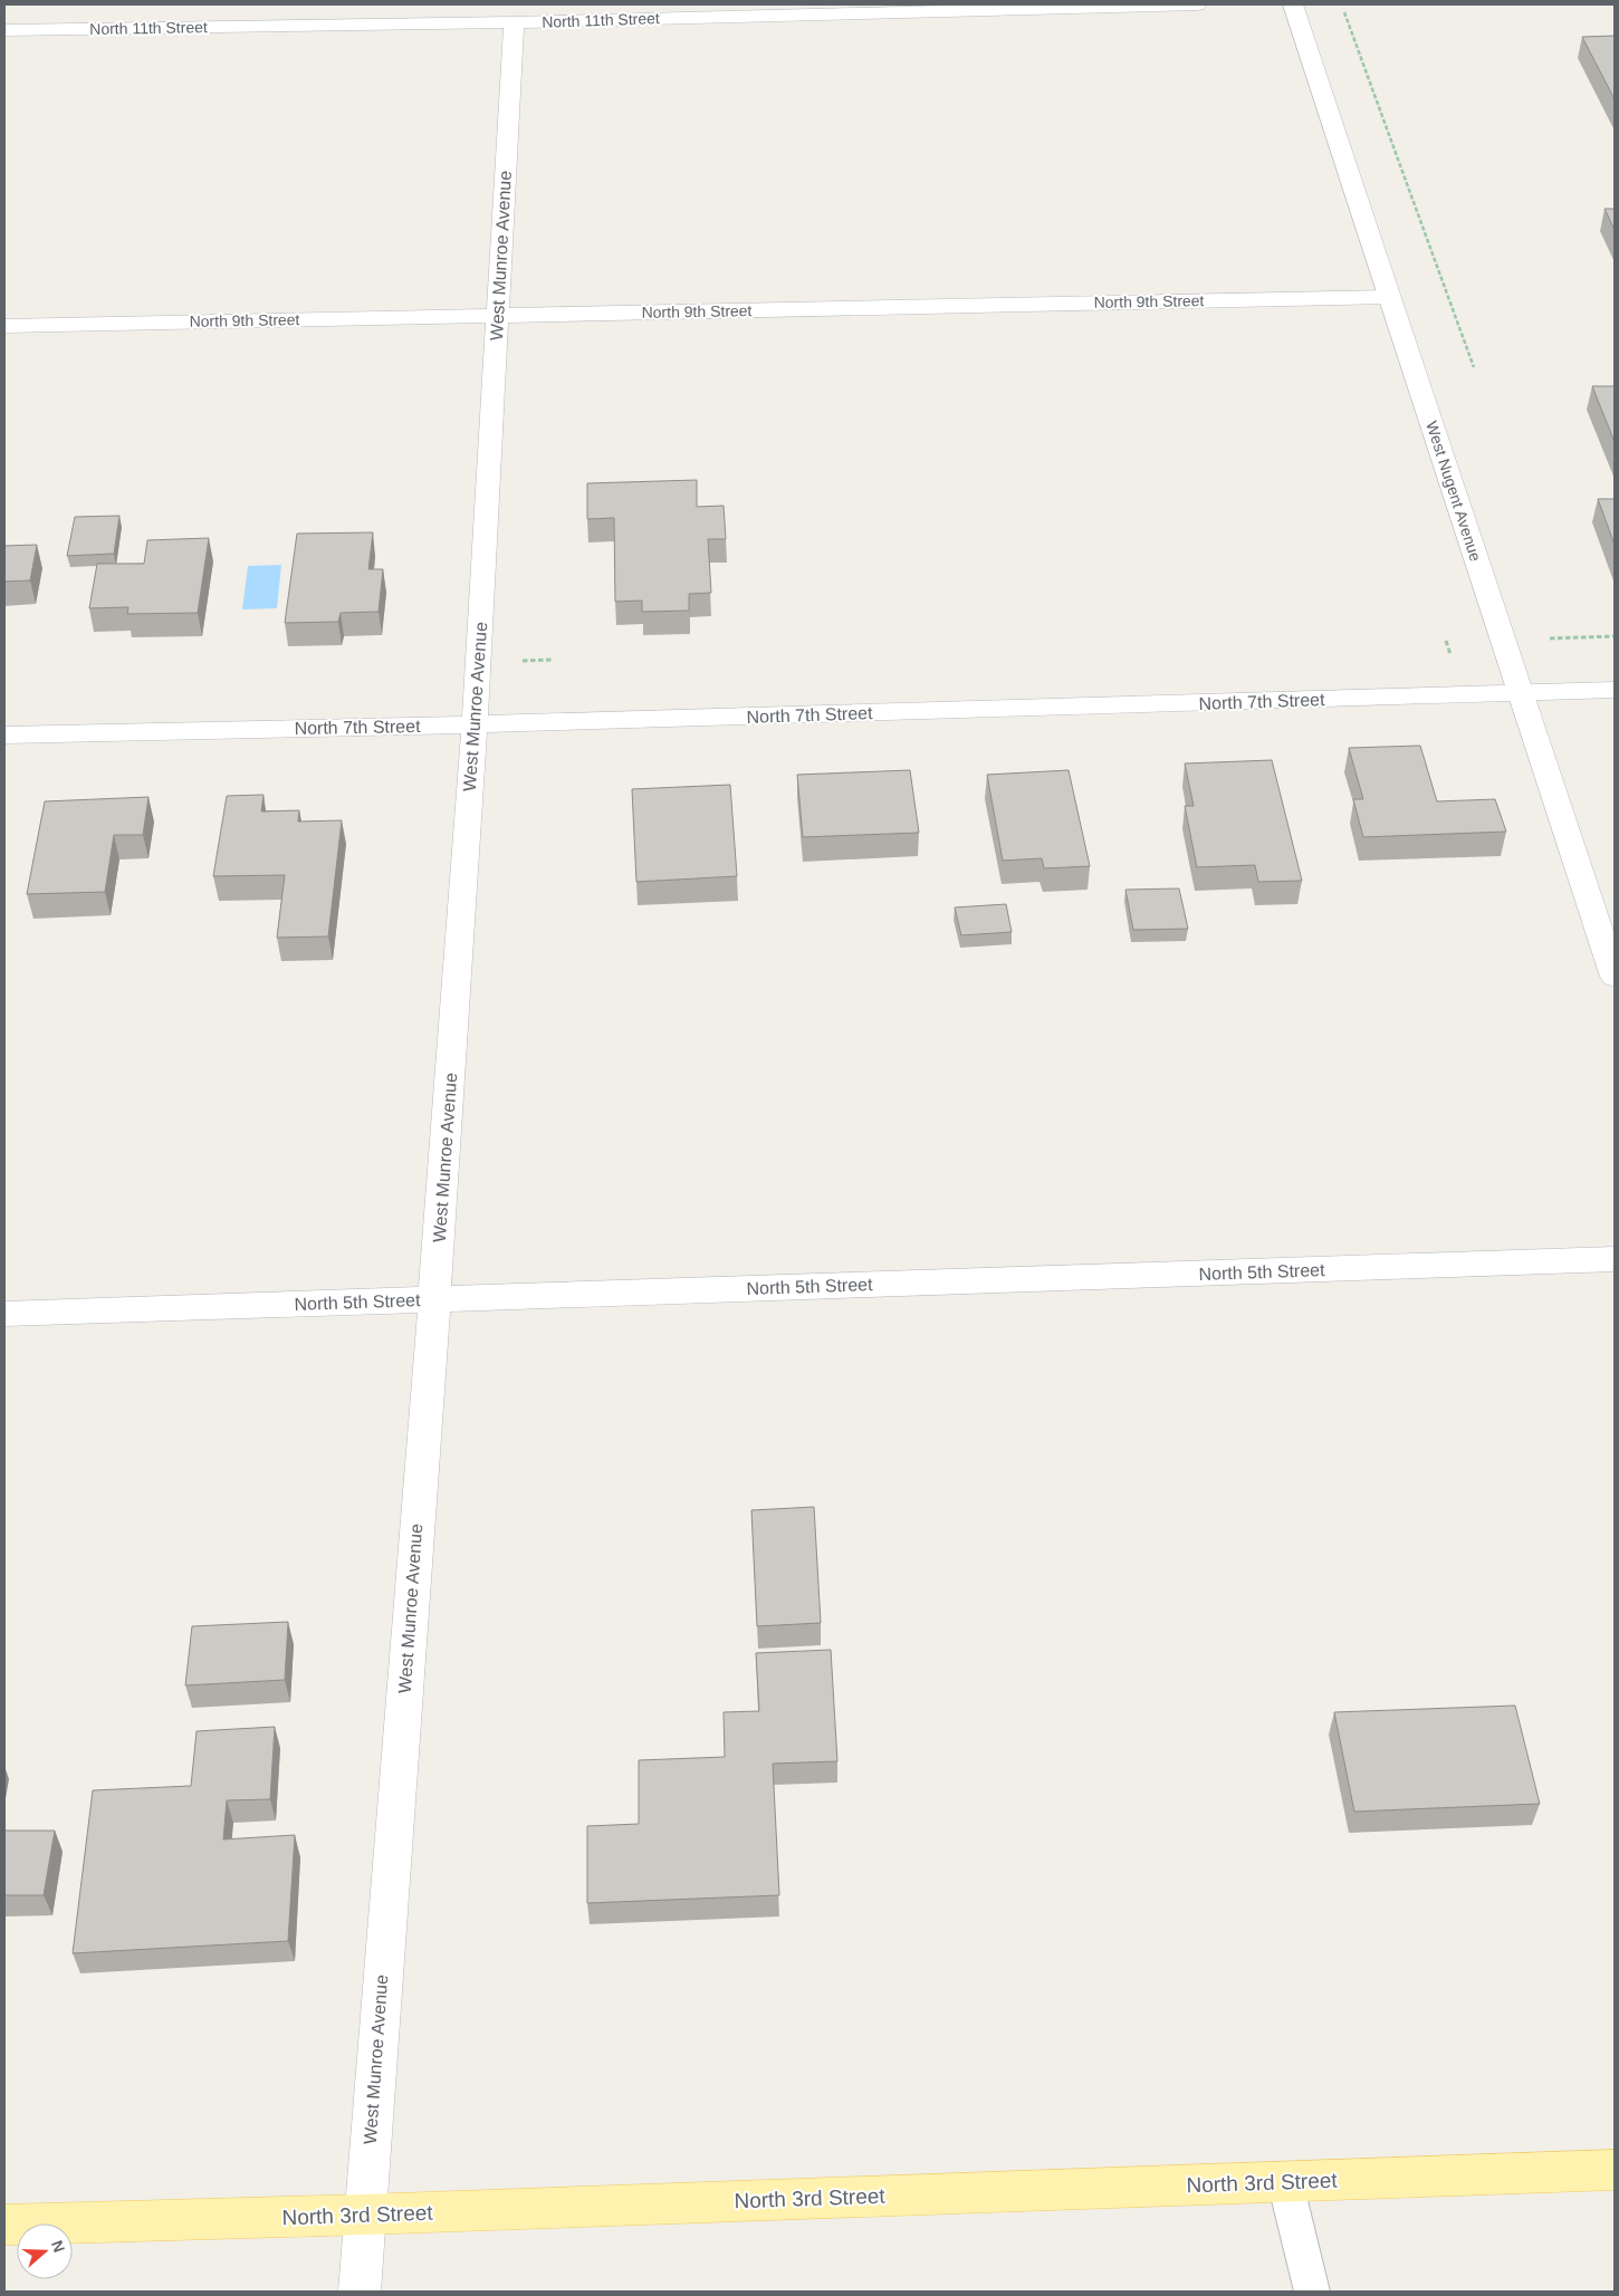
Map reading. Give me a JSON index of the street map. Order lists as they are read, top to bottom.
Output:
{
  "streets": {
    "main road": ["North 3rd Street"],
    "street": [
      "North 11th Street",
      "West Munroe Avenue",
      "North 9th Street",
      "West Nugent Avenue",
      "North 7th Street",
      "North 5th Street"
    ]
  },
  "crossings": [
    ["North 11th Street", "West Munroe Avenue"],
    ["West Munroe Avenue", "North 9th Street"],
    ["West Munroe Avenue", "North 7th Street"],
    ["West Munroe Avenue", "North 5th Street"],
    ["West Munroe Avenue", "North 3rd Street"],
    ["North 9th Street", "West Nugent Avenue"],
    ["West Nugent Avenue", "North 7th Street"]
  ],
  "north": "right"
}
